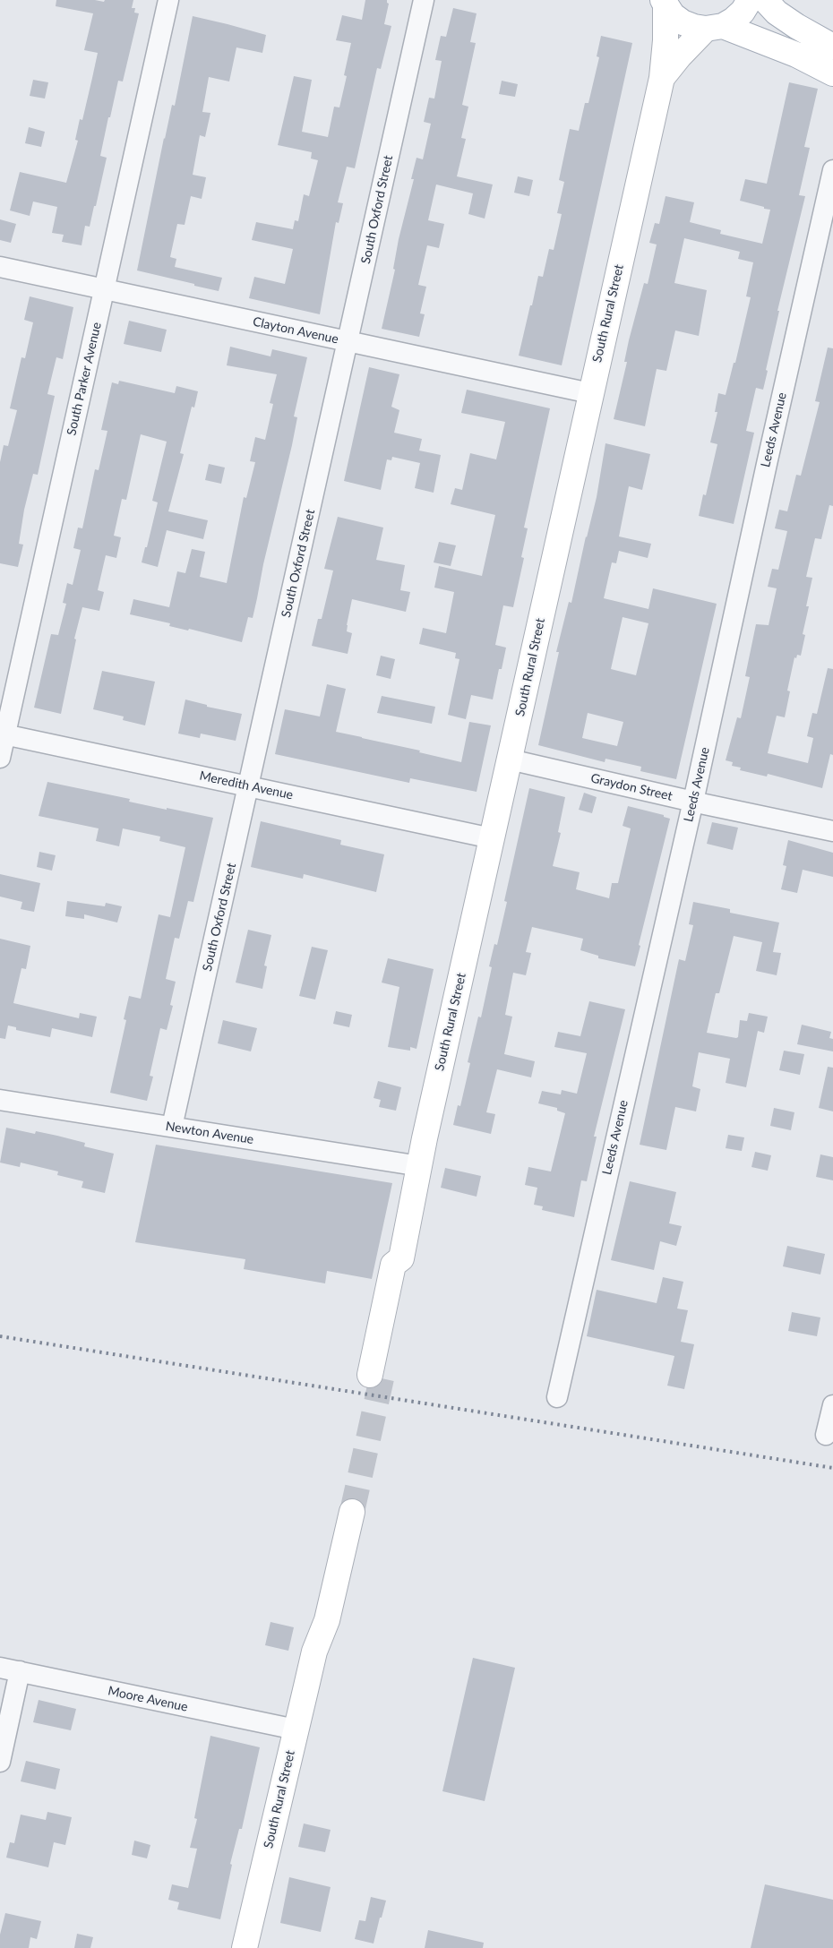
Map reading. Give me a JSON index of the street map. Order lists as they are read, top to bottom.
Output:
{
  "streets": {
    "main road": ["South Rural Street"],
    "street": [
      "South Oxford Street",
      "Clayton Avenue",
      "South Parker Avenue",
      "Leeds Avenue",
      "Meredith Avenue",
      "Graydon Street",
      "Newton Avenue",
      "Moore Avenue"
    ]
  },
  "crossings": [
    ["South Oxford Street", "Clayton Avenue"],
    ["South Oxford Street", "Meredith Avenue"],
    ["South Oxford Street", "Newton Avenue"],
    ["South Rural Street", "Clayton Avenue"],
    ["South Rural Street", "Meredith Avenue"],
    ["South Rural Street", "Graydon Street"],
    ["South Rural Street", "Newton Avenue"],
    ["South Rural Street", "Moore Avenue"],
    ["Clayton Avenue", "South Parker Avenue"],
    ["South Parker Avenue", "Meredith Avenue"],
    ["Leeds Avenue", "Graydon Street"]
  ]
}
